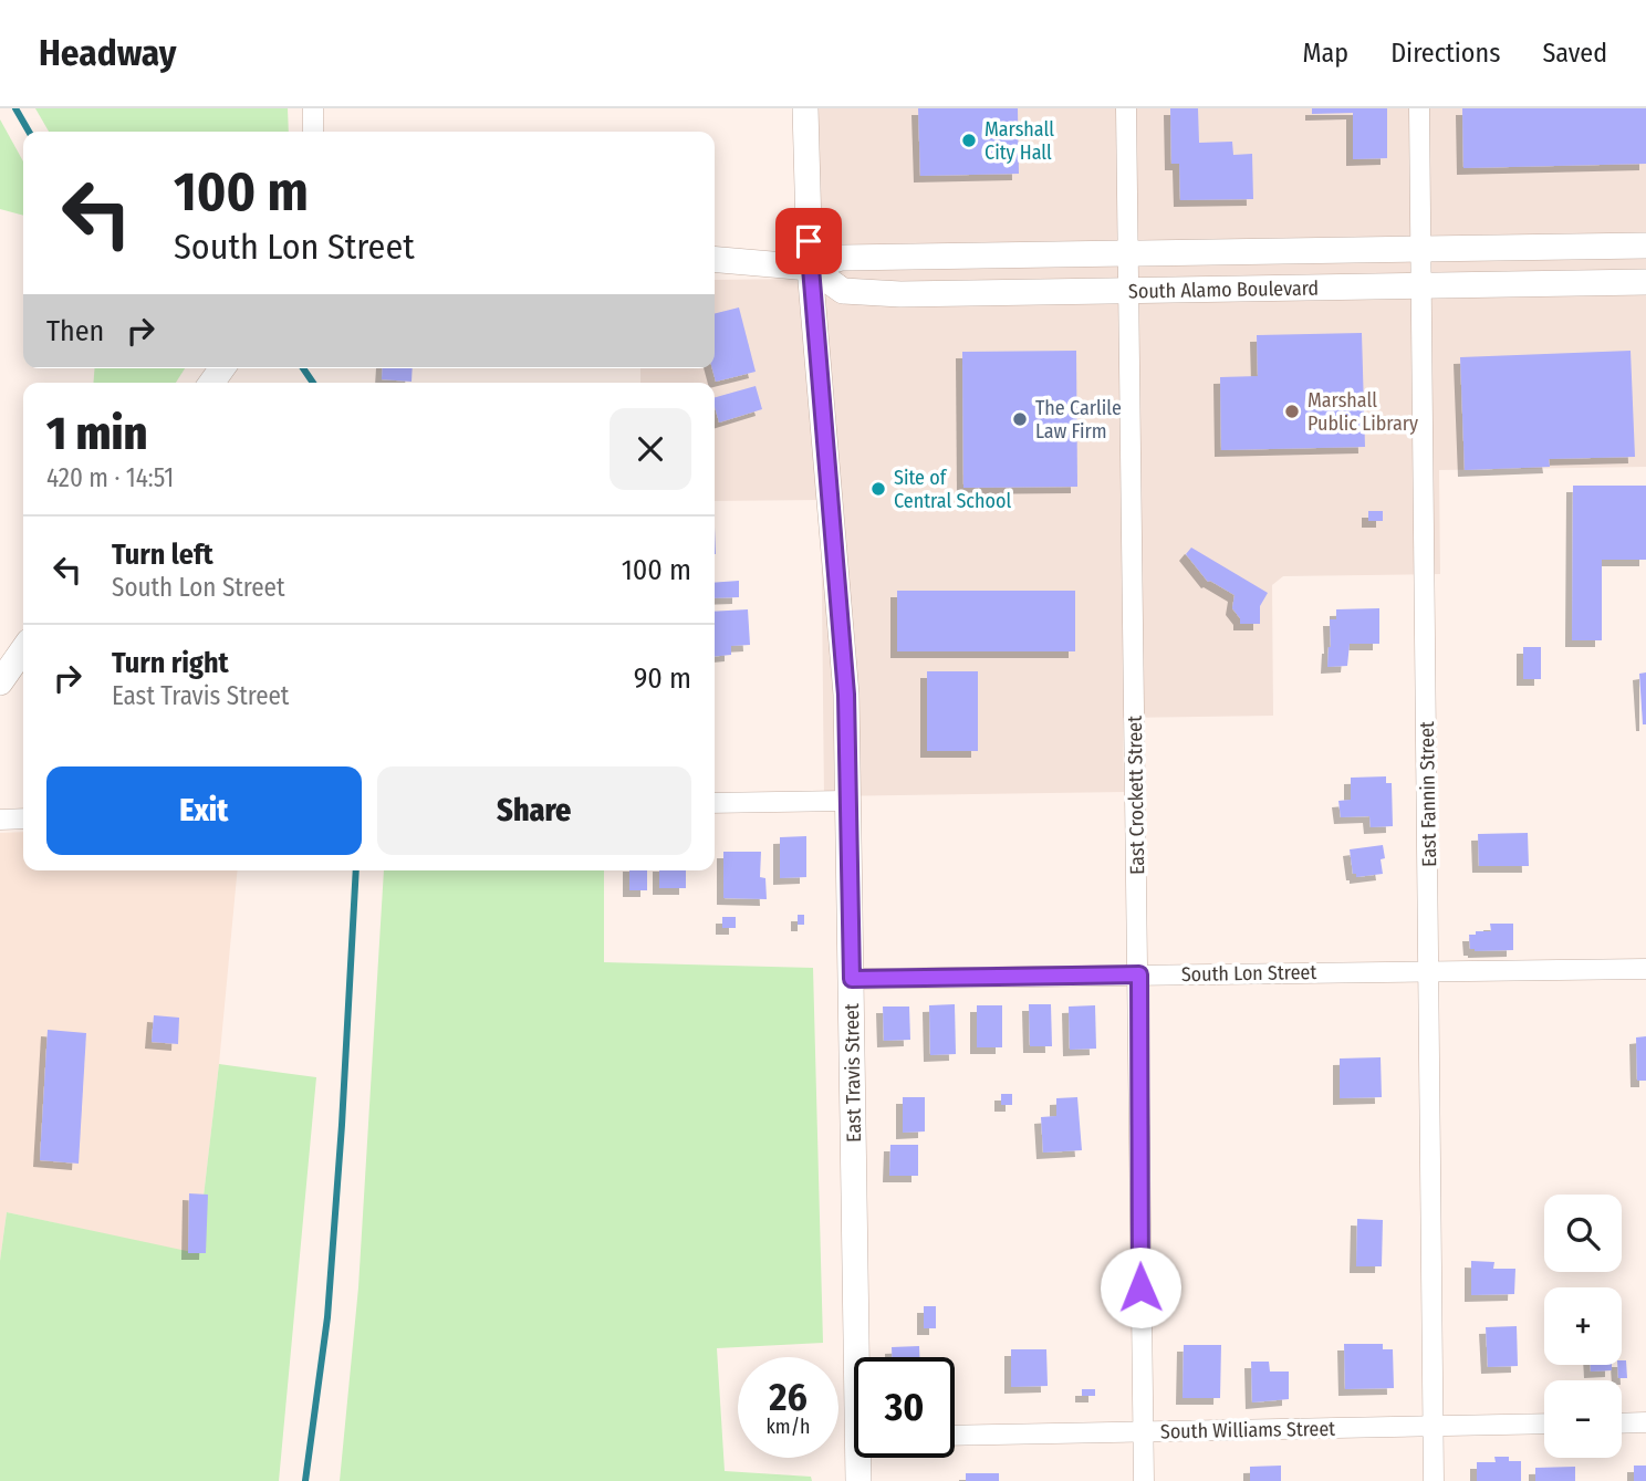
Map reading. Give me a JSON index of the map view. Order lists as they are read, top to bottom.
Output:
{
  "streets": {
    "street": [
      "South Alamo Boulevard",
      "East Fannin Street",
      "East Crockett Street",
      "South Lon Street",
      "East Travis Street",
      "South Williams Street"
    ]
  },
  "crossings": [
    ["South Alamo Boulevard", "East Fannin Street"],
    ["South Alamo Boulevard", "East Crockett Street"],
    ["South Alamo Boulevard", "East Travis Street"],
    ["East Fannin Street", "South Lon Street"],
    ["East Fannin Street", "South Williams Street"],
    ["East Crockett Street", "South Lon Street"],
    ["East Crockett Street", "South Williams Street"],
    ["South Lon Street", "East Travis Street"]
  ],
  "places": [
    "Marshall City Hall",
    "Marshall Public Library",
    "The Carlile Law Firm",
    "Site of Central School"
  ],
  "page": {
    "header": "Headway",
    "nav": ["Map", "Directions", "Saved"],
    "turn": ["100 m", "South Lon Street"],
    "then": "Then",
    "heading": ["1 min", "420 m · 14:51"],
    "list": [
      {
        "name": "Turn left",
        "note": "South Lon Street",
        "value": "100 m"
      },
      {
        "name": "Turn right",
        "note": "East Travis Street",
        "value": "90 m"
      }
    ],
    "buttons": ["Exit", "Share"],
    "map_buttons": ["+", "−"],
    "speed": "26 km/h",
    "limit": "30"
  }
}
